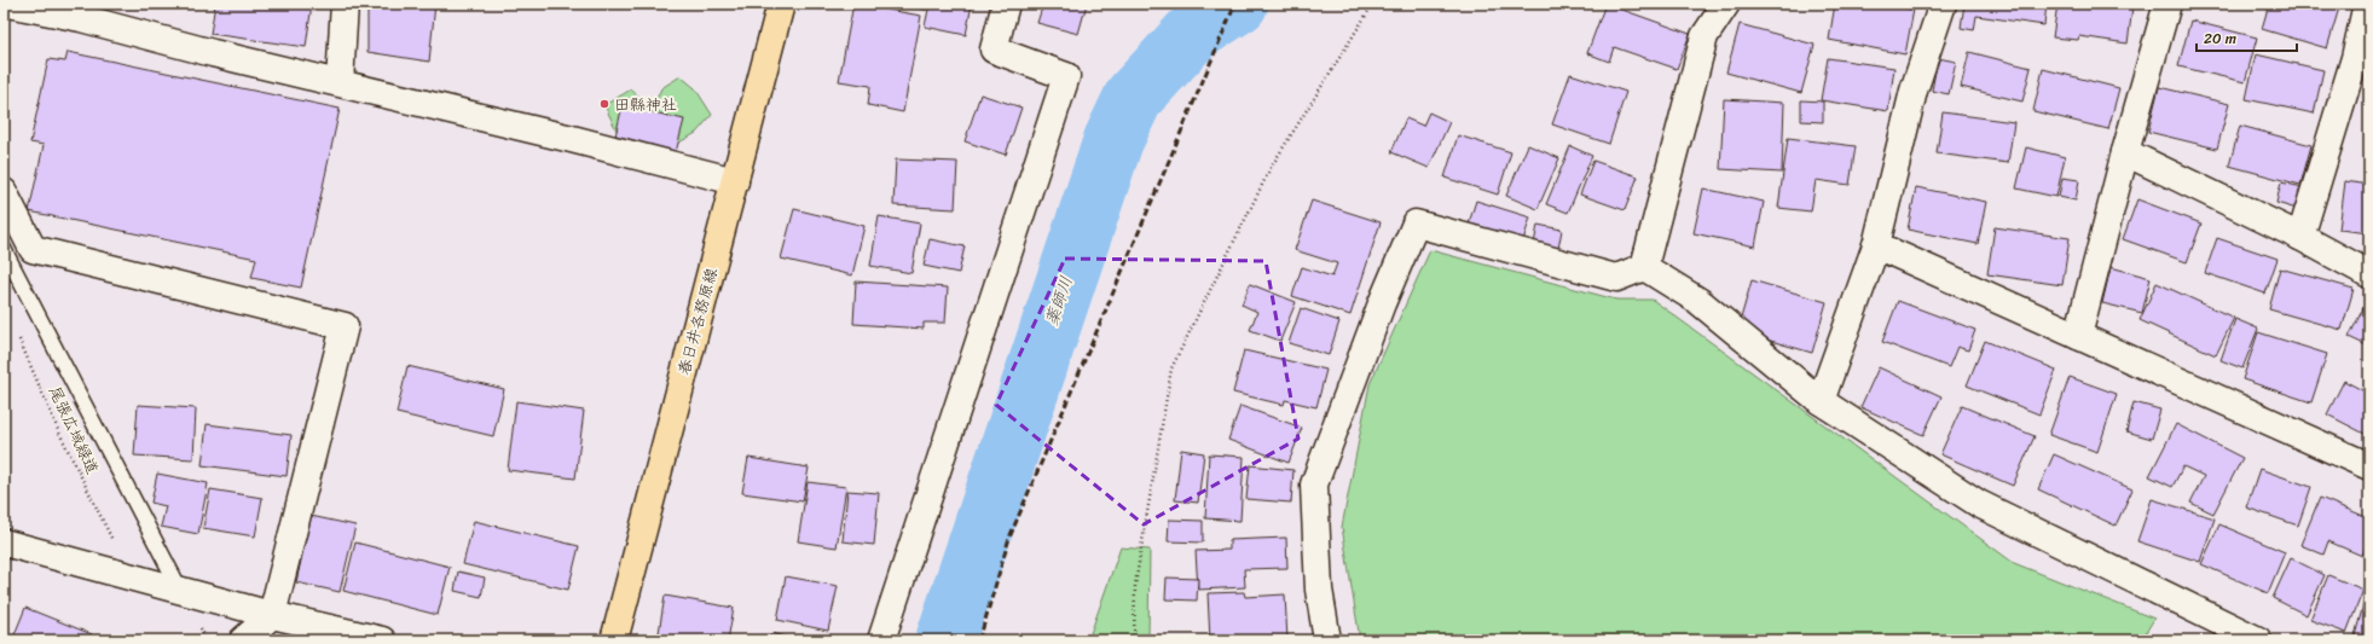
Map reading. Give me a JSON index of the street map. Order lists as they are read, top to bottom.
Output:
{
  "streets": {
    "main road": ["春日井各務原線"],
    "path": ["尾張広域緑道"]
  },
  "water": ["薬師川"],
  "places": ["田縣神社"],
  "scale_bar": "20 m"
}
